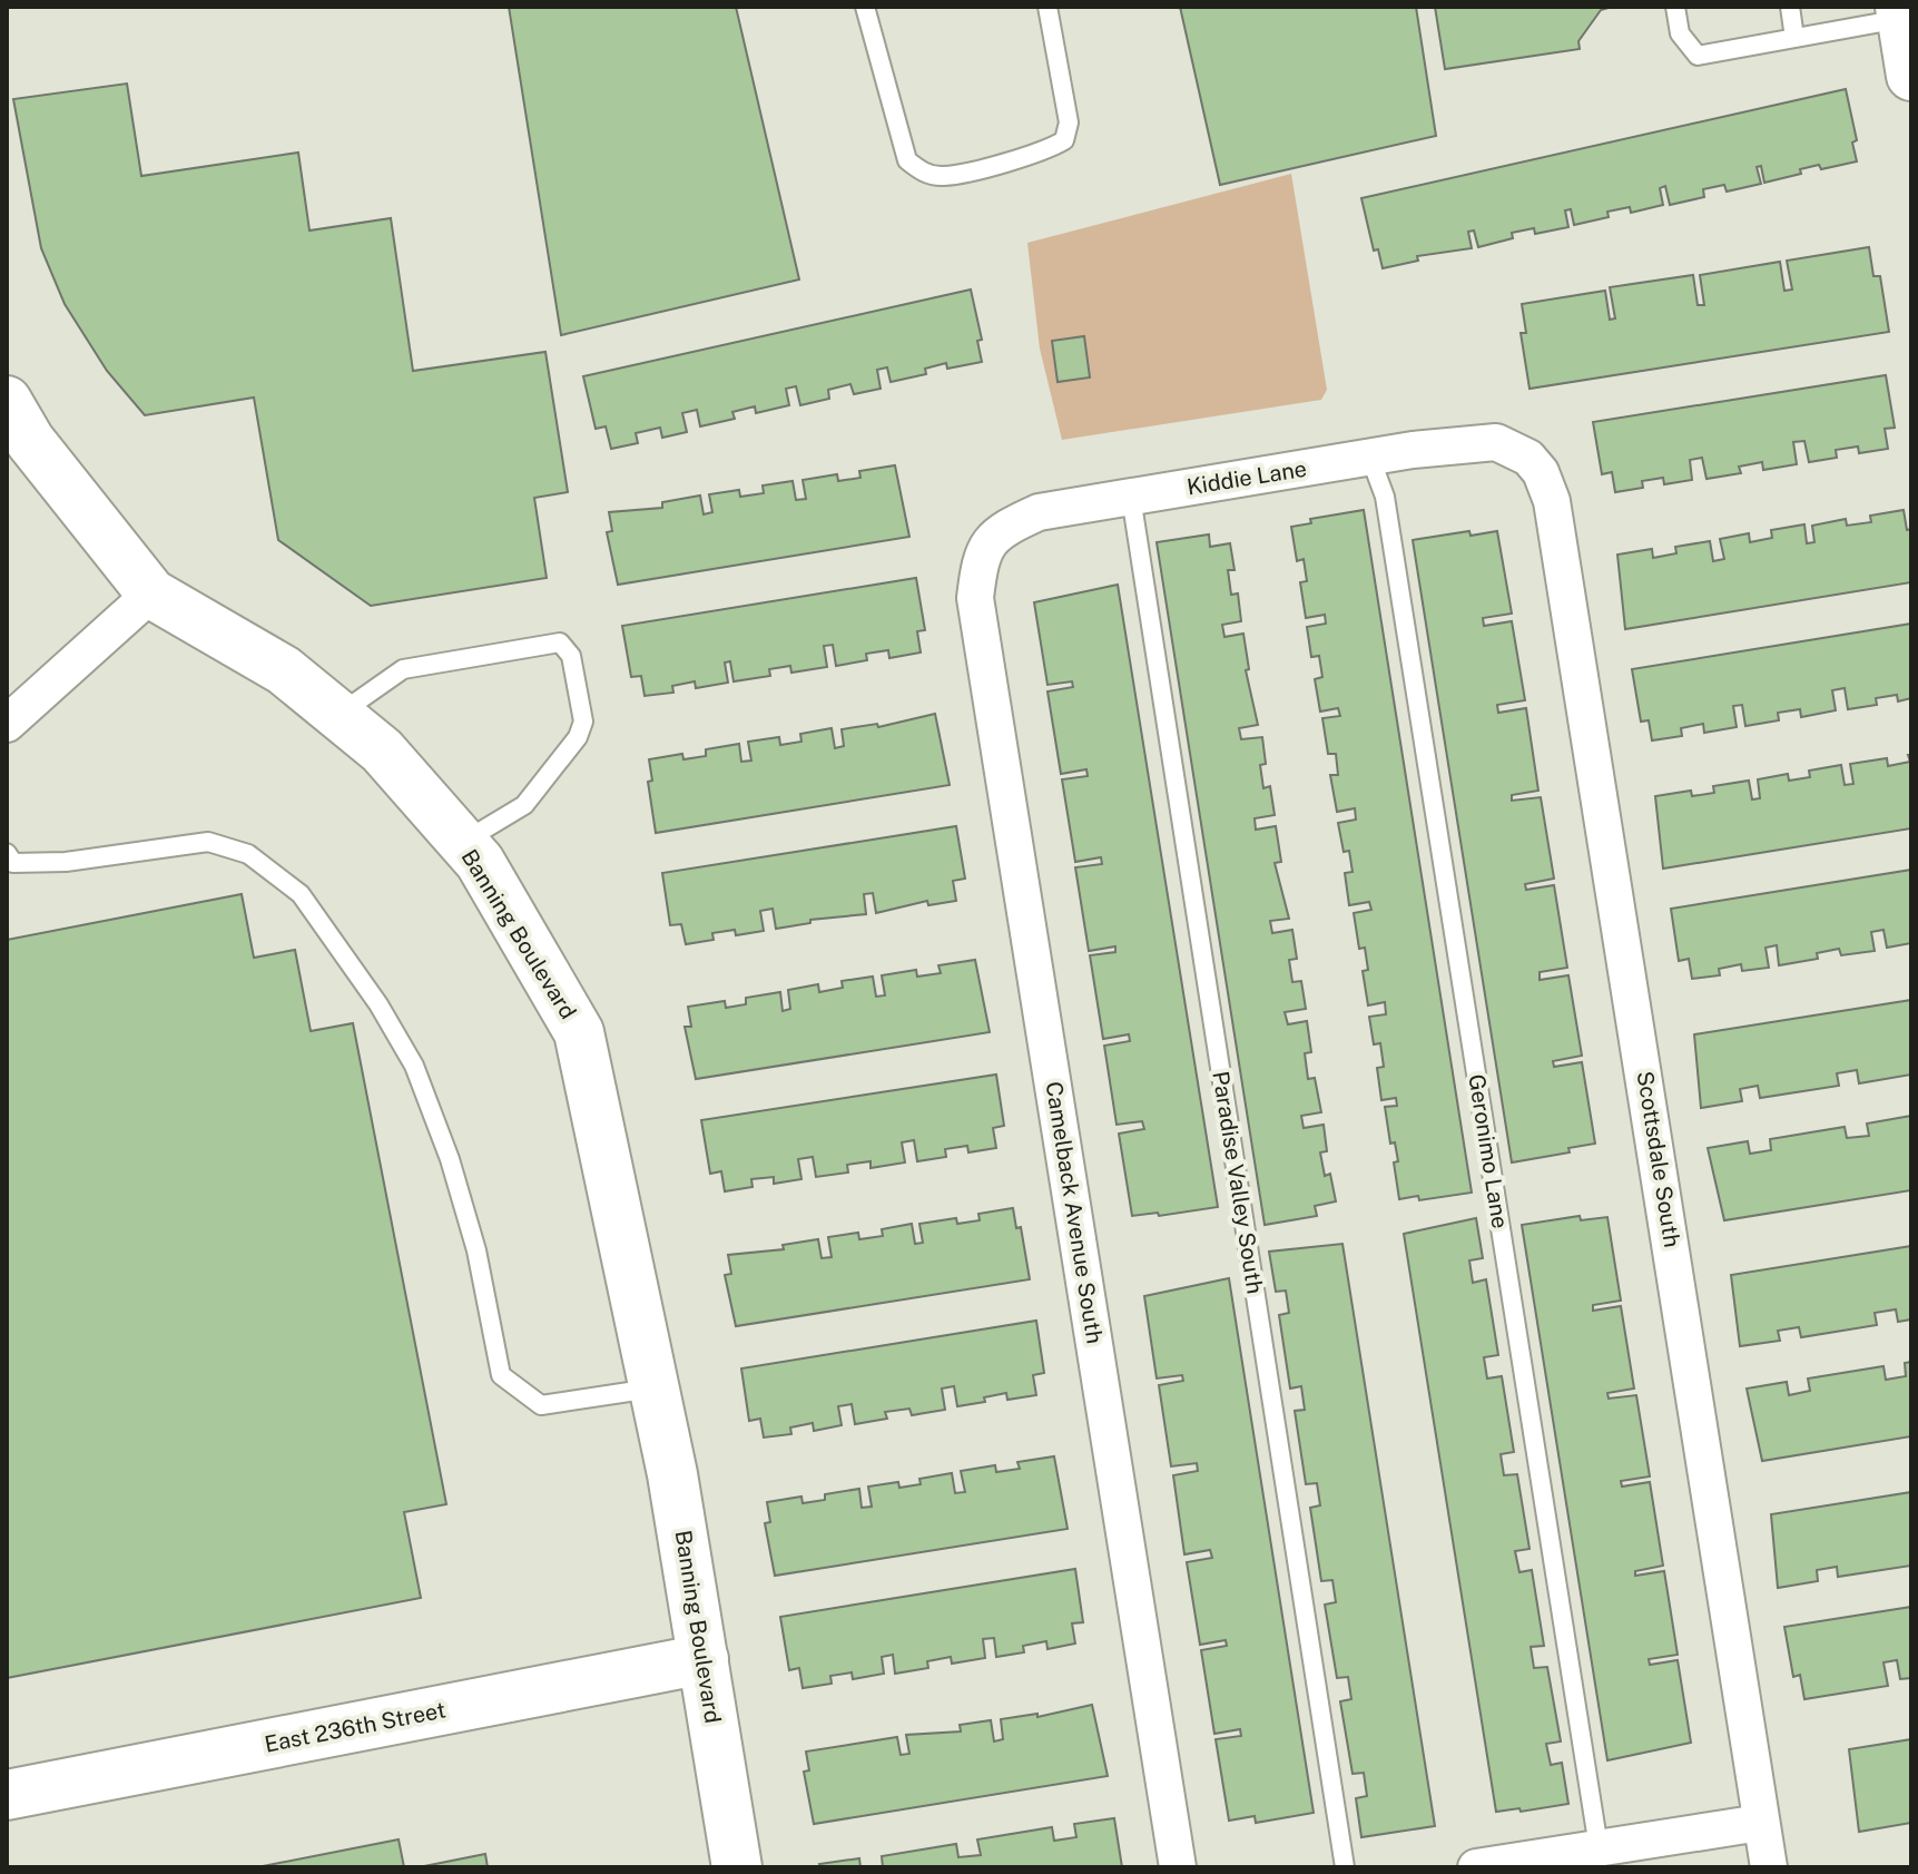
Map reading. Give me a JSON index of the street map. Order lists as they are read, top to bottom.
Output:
{
  "streets": {
    "street": [
      "Kiddie Lane",
      "Banning Boulevard",
      "Scottsdale South",
      "Camelback Avenue South",
      "East 236th Street"
    ],
    "lane": ["Geronimo Lane", "Paradise Valley South"]
  },
  "crossings": [
    ["Kiddie Lane", "Geronimo Lane"],
    ["Kiddie Lane", "Scottsdale South"],
    ["Kiddie Lane", "Paradise Valley South"],
    ["Kiddie Lane", "Camelback Avenue South"],
    ["Banning Boulevard", "East 236th Street"]
  ]
}
